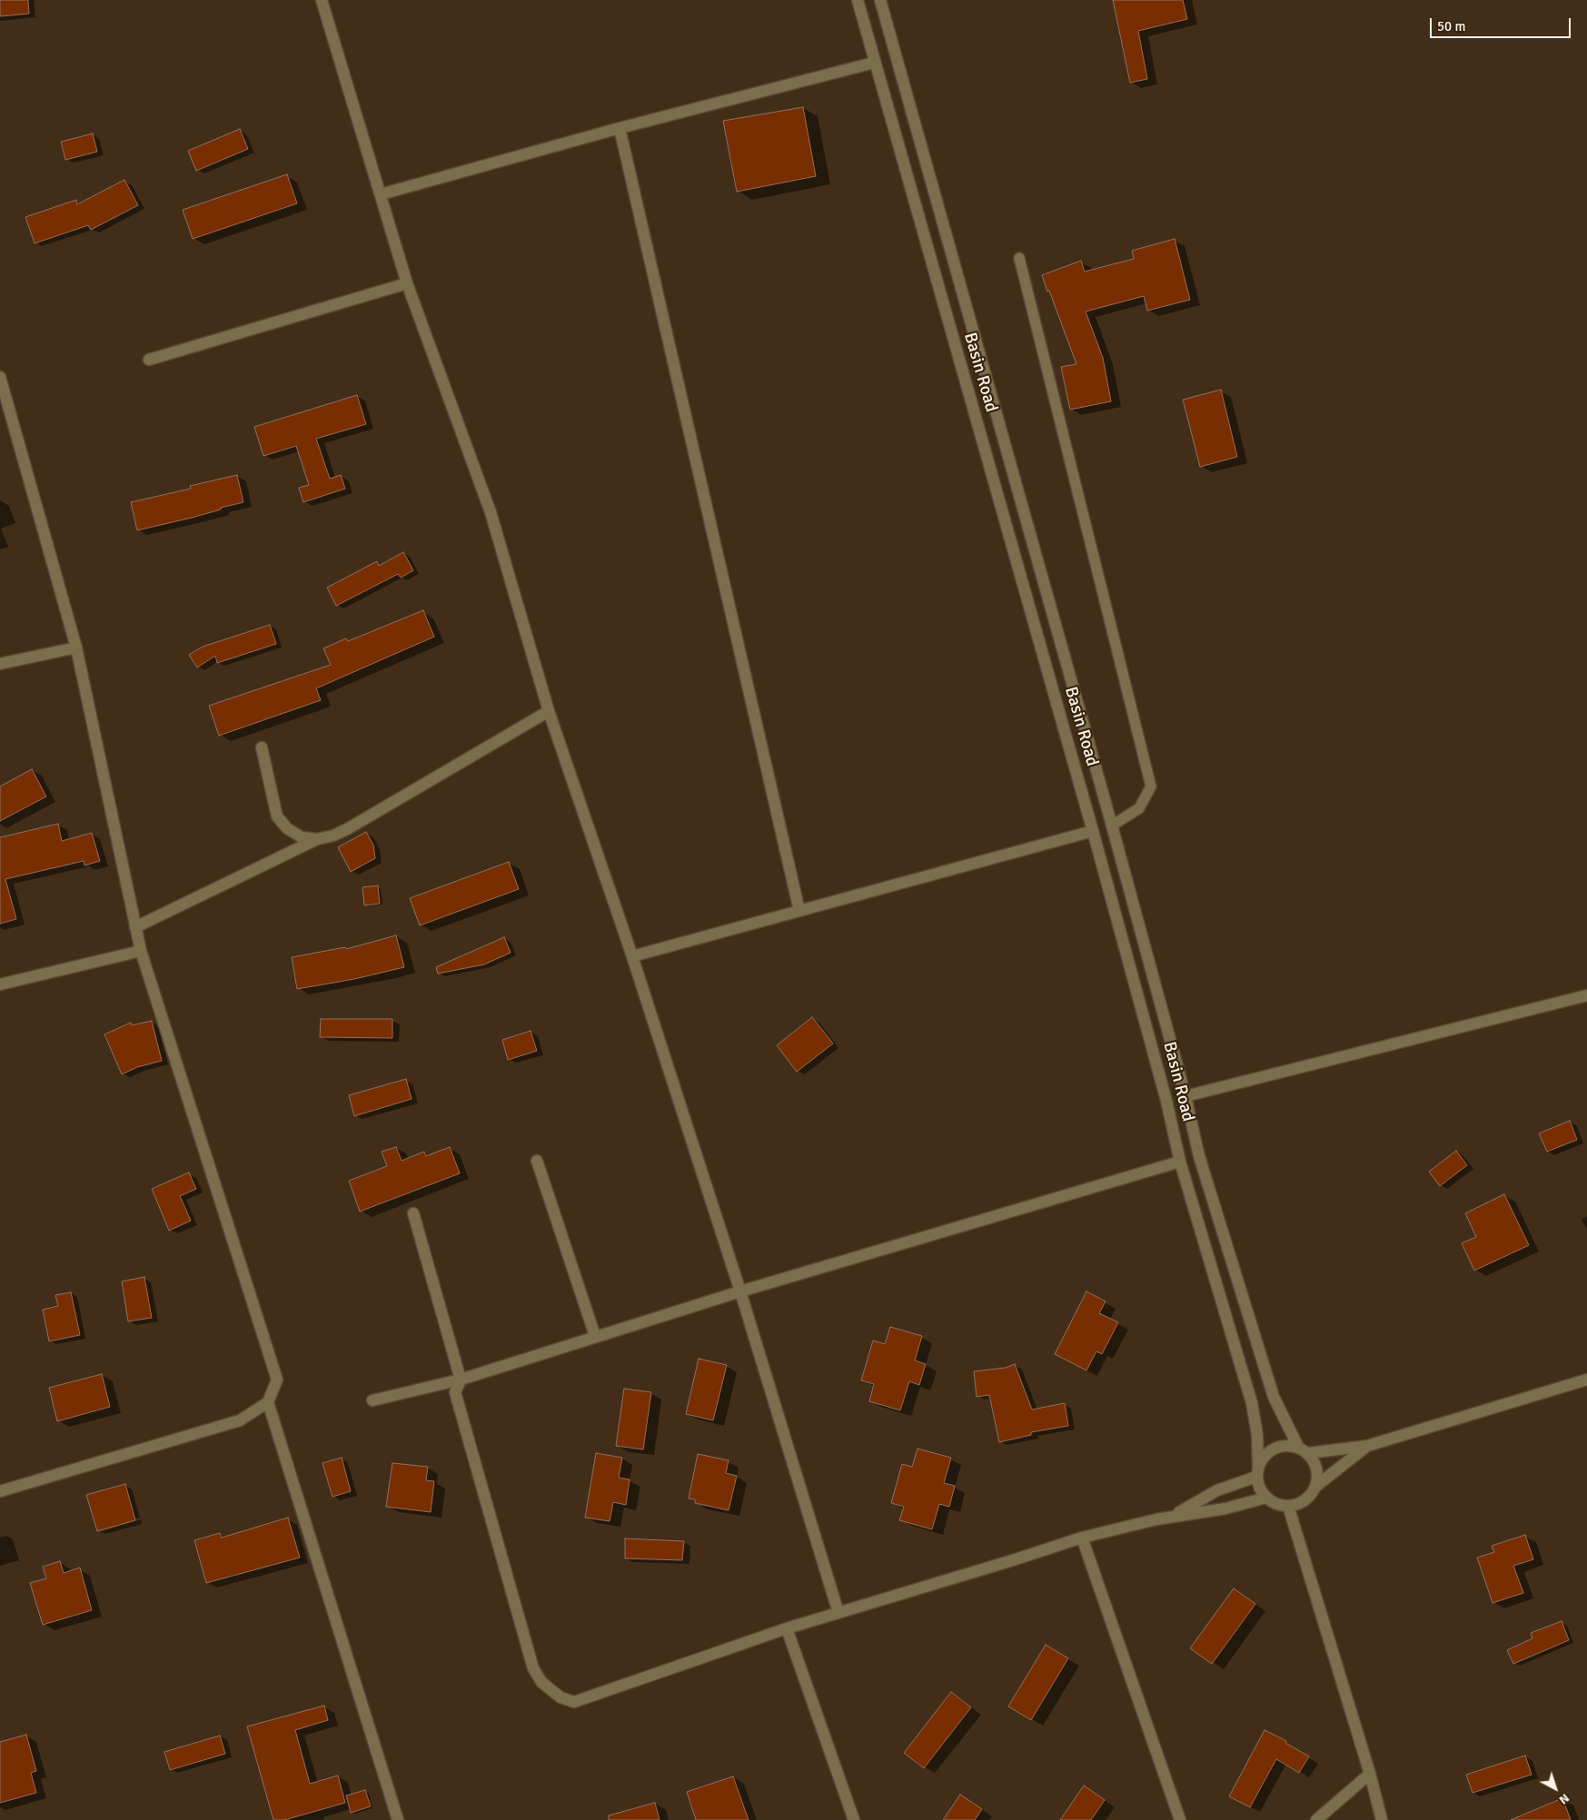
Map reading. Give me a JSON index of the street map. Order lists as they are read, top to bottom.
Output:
{
  "streets": {
    "street": ["Basin Road"]
  },
  "scale_bar": "50 m",
  "north": "bottom right"
}
